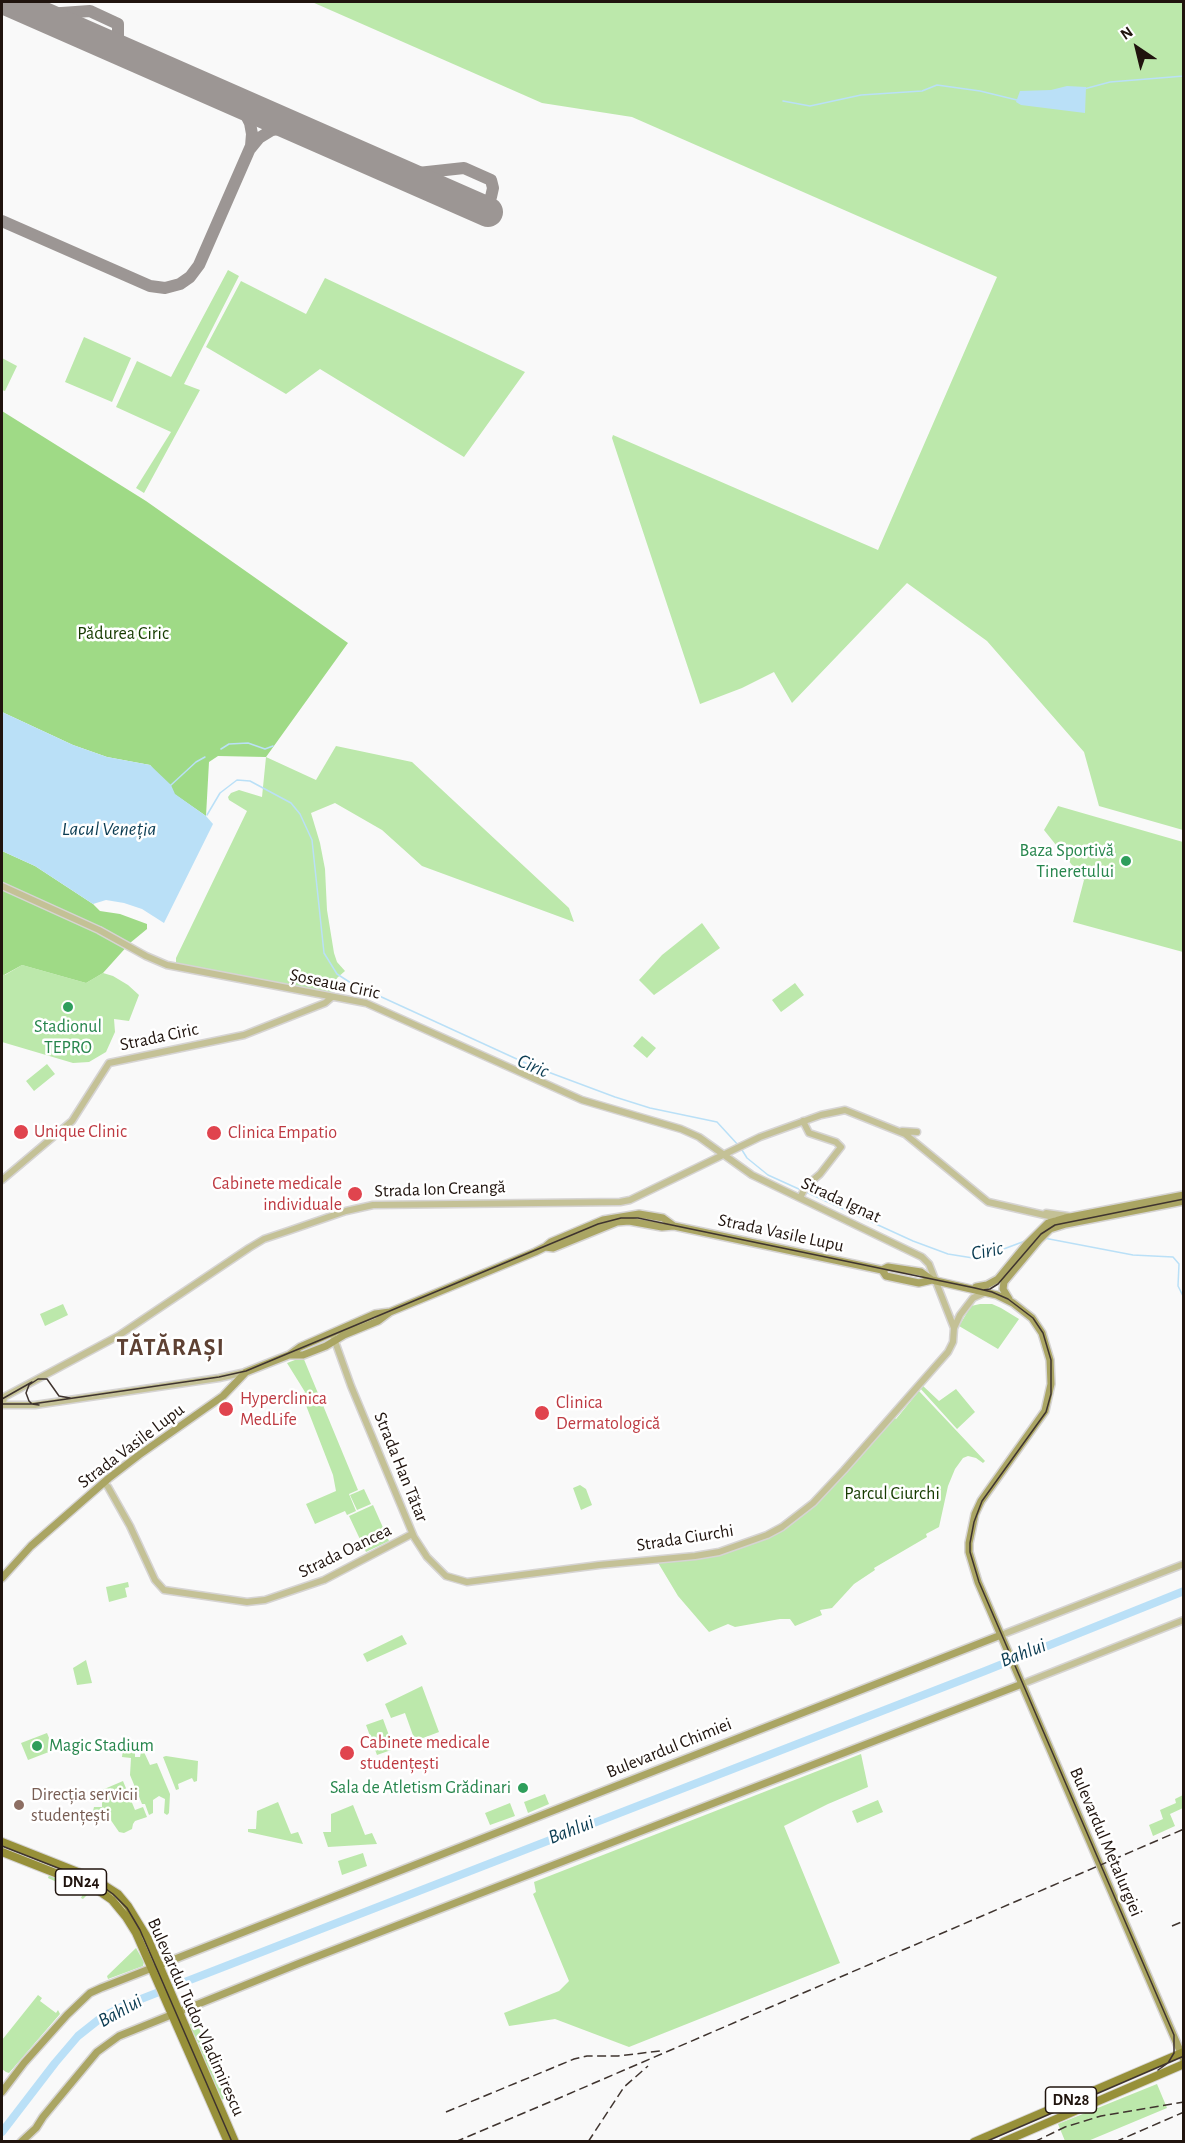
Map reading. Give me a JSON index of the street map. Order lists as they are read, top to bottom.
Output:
{
  "streets": {
    "main road": [
      "Strada Vasile Lupu",
      "Bulevardul Chimiei",
      "Bulevardul Metalurgiei",
      "DN24",
      "Bulevardul Tudor Vladimirescu",
      "DN28"
    ],
    "street": [
      "Șoseaua Ciric",
      "Strada Ciric",
      "Strada Ion Creangă",
      "Strada Ignat",
      "Strada Han Tătar",
      "Strada Ciurchi",
      "Strada Oancea"
    ]
  },
  "crossings": [
    ["Șoseaua Ciric", "Strada Ciric"],
    ["Șoseaua Ciric", "Strada Ion Creangă"],
    ["Șoseaua Ciric", "Strada Ignat"],
    ["Strada Ion Creangă", "Strada Ignat"],
    ["Strada Ignat", "Strada Vasile Lupu"],
    ["Strada Vasile Lupu", "Strada Han Tătar"],
    ["Strada Vasile Lupu", "Strada Ciurchi"],
    ["Strada Vasile Lupu", "Strada Oancea"],
    ["Strada Vasile Lupu", "Bulevardul Chimiei"],
    ["Strada Vasile Lupu", "Bulevardul Metalurgiei"],
    ["Strada Han Tătar", "Strada Ciurchi"],
    ["Strada Han Tătar", "Strada Oancea"],
    ["Bulevardul Chimiei", "Bulevardul Metalurgiei"],
    ["Bulevardul Chimiei", "Bulevardul Tudor Vladimirescu"],
    ["Bulevardul Metalurgiei", "DN28"]
  ],
  "districts": ["TĂTĂRAȘI"],
  "water": ["Lacul Veneția", "Ciric", "Bahlui"],
  "parks": ["Pădurea Ciric", "Parcul Ciurchi"],
  "places": [
    "Baza Sportivă Tineretului",
    "Stadionul TEPRO",
    "Unique Clinic",
    "Clinica Empatio",
    "Cabinete medicale individuale",
    "Hyperclinica MedLife",
    "Clinica Dermatologică",
    "Magic Stadium",
    "Cabinete medicale studențești",
    "Sala de Atletism Grădinari",
    "Direcția servicii studențești"
  ],
  "north": "top left"
}
